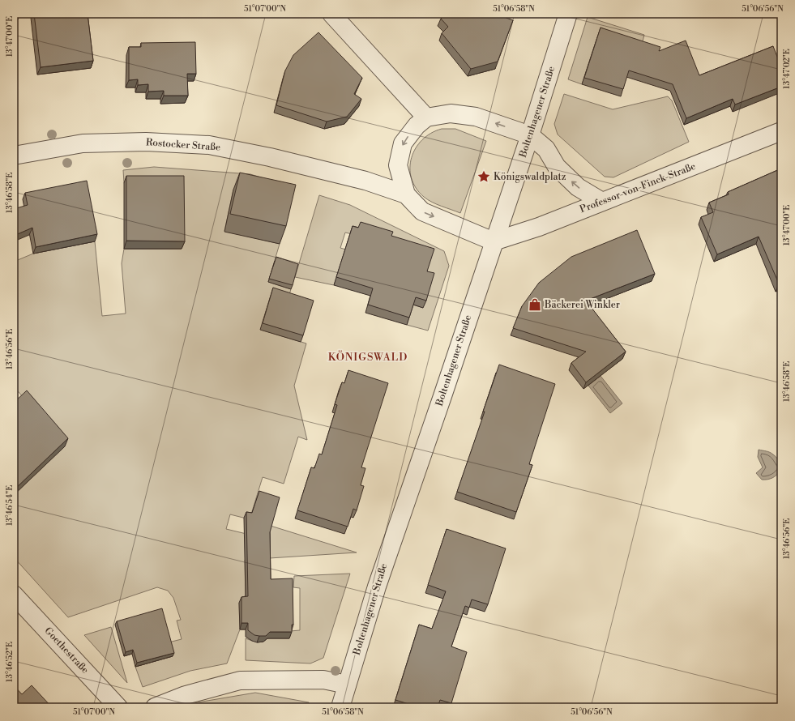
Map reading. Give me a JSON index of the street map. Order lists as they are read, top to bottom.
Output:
{
  "streets": {
    "street": [
      "Boltenhagener Straße",
      "Rostocker Straße",
      "Professor-von-Finck-Straße",
      "Goethestraße"
    ]
  },
  "crossings": [
    ["Boltenhagener Straße", "Professor-von-Finck-Straße"]
  ],
  "districts": ["KÖNIGSWALD"],
  "places": {
    "place": ["Königswaldplatz"],
    "shop": ["Bäckerei Winkler"]
  },
  "coordinates": [
    "51°07'00\"N",
    "51°06'58\"N",
    "51°06'56\"N",
    "13°47'00\"E",
    "13°47'02\"E",
    "13°46'58\"E",
    "13°46'56\"E",
    "13°46'54\"E",
    "13°46'52\"E"
  ]
}
